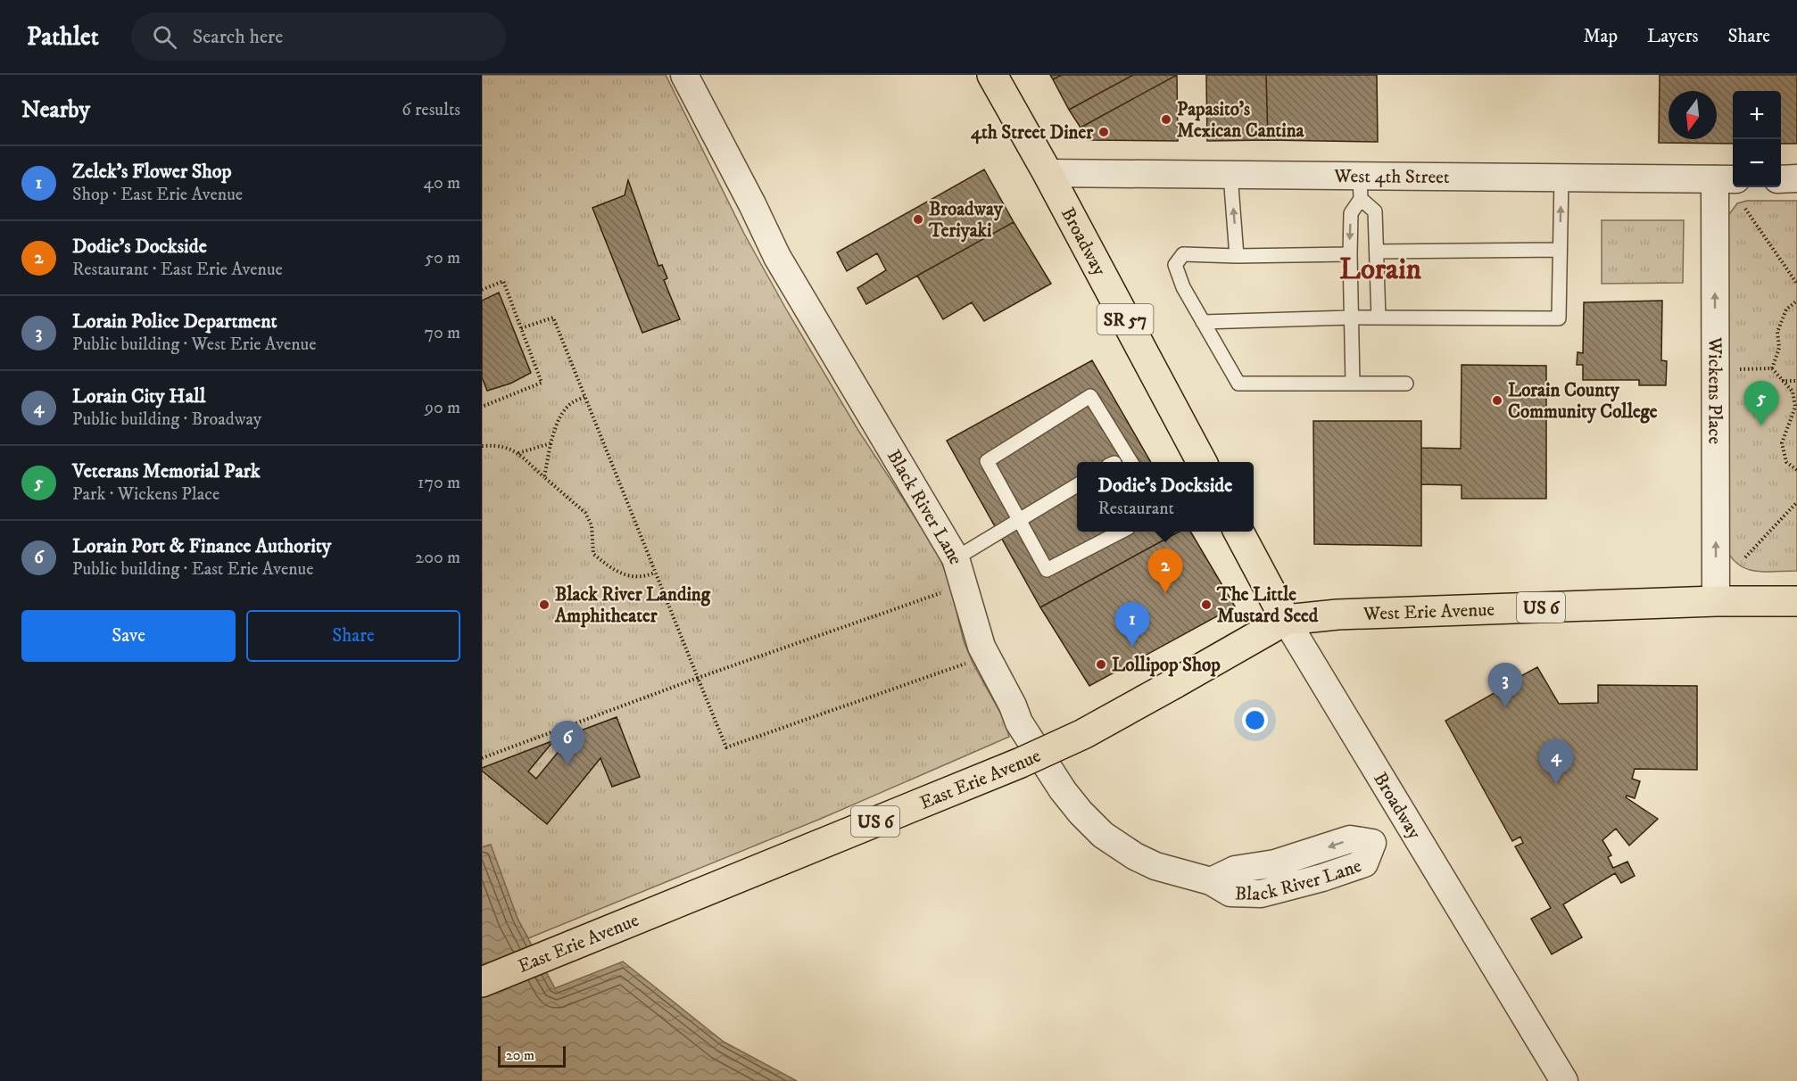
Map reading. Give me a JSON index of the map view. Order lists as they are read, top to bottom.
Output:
{
  "streets": {
    "main road": [
      "Broadway",
      "SR 57",
      "US 6",
      "West Erie Avenue",
      "East Erie Avenue"
    ],
    "street": ["West 4th Street", "Wickens Place", "Black River Lane"]
  },
  "crossings": [
    ["West 4th Street", "Broadway"],
    ["West 4th Street", "Wickens Place"],
    ["Broadway", "Black River Lane"],
    ["Broadway", "West Erie Avenue"],
    ["Broadway", "East Erie Avenue"],
    ["Wickens Place", "West Erie Avenue"],
    ["West Erie Avenue", "East Erie Avenue"]
  ],
  "one_way": ["Wickens Place"],
  "districts": ["Lorain"],
  "places": [
    "Papasito's Mexican Cantina",
    "4th Street Diner",
    "Broadway Teriyaki",
    "Lorain County Community College",
    "Black River Landing Amphitheater",
    "The Little Mustard Seed",
    "Lollipop Shop"
  ],
  "scale_bar": "20 m",
  "north": "bottom",
  "page": {
    "header": "Pathlet",
    "search": "Search here",
    "nav": ["Map", "Layers", "Share"],
    "heading": ["Nearby", "6 results"],
    "map_buttons": ["+", "−"],
    "list": [
      {
        "mark": "1",
        "name": "Zelek's Flower Shop",
        "note": "Shop · East Erie Avenue",
        "value": "40 m"
      },
      {
        "mark": "2",
        "name": "Dodie's Dockside",
        "note": "Restaurant · East Erie Avenue",
        "value": "50 m"
      },
      {
        "mark": "3",
        "name": "Lorain Police Department",
        "note": "Public building · West Erie Avenue",
        "value": "70 m"
      },
      {
        "mark": "4",
        "name": "Lorain City Hall",
        "note": "Public building · Broadway",
        "value": "90 m"
      },
      {
        "mark": "5",
        "name": "Veterans Memorial Park",
        "note": "Park · Wickens Place",
        "value": "170 m"
      },
      {
        "mark": "6",
        "name": "Lorain Port & Finance Authority",
        "note": "Public building · East Erie Avenue",
        "value": "200 m"
      }
    ],
    "pins": [
      "5",
      "2",
      "1",
      "3",
      "6",
      "4"
    ],
    "popup": ["Dodie's Dockside", "Restaurant"],
    "buttons": ["Save", "Share"],
    "scale": "20 m"
  }
}
